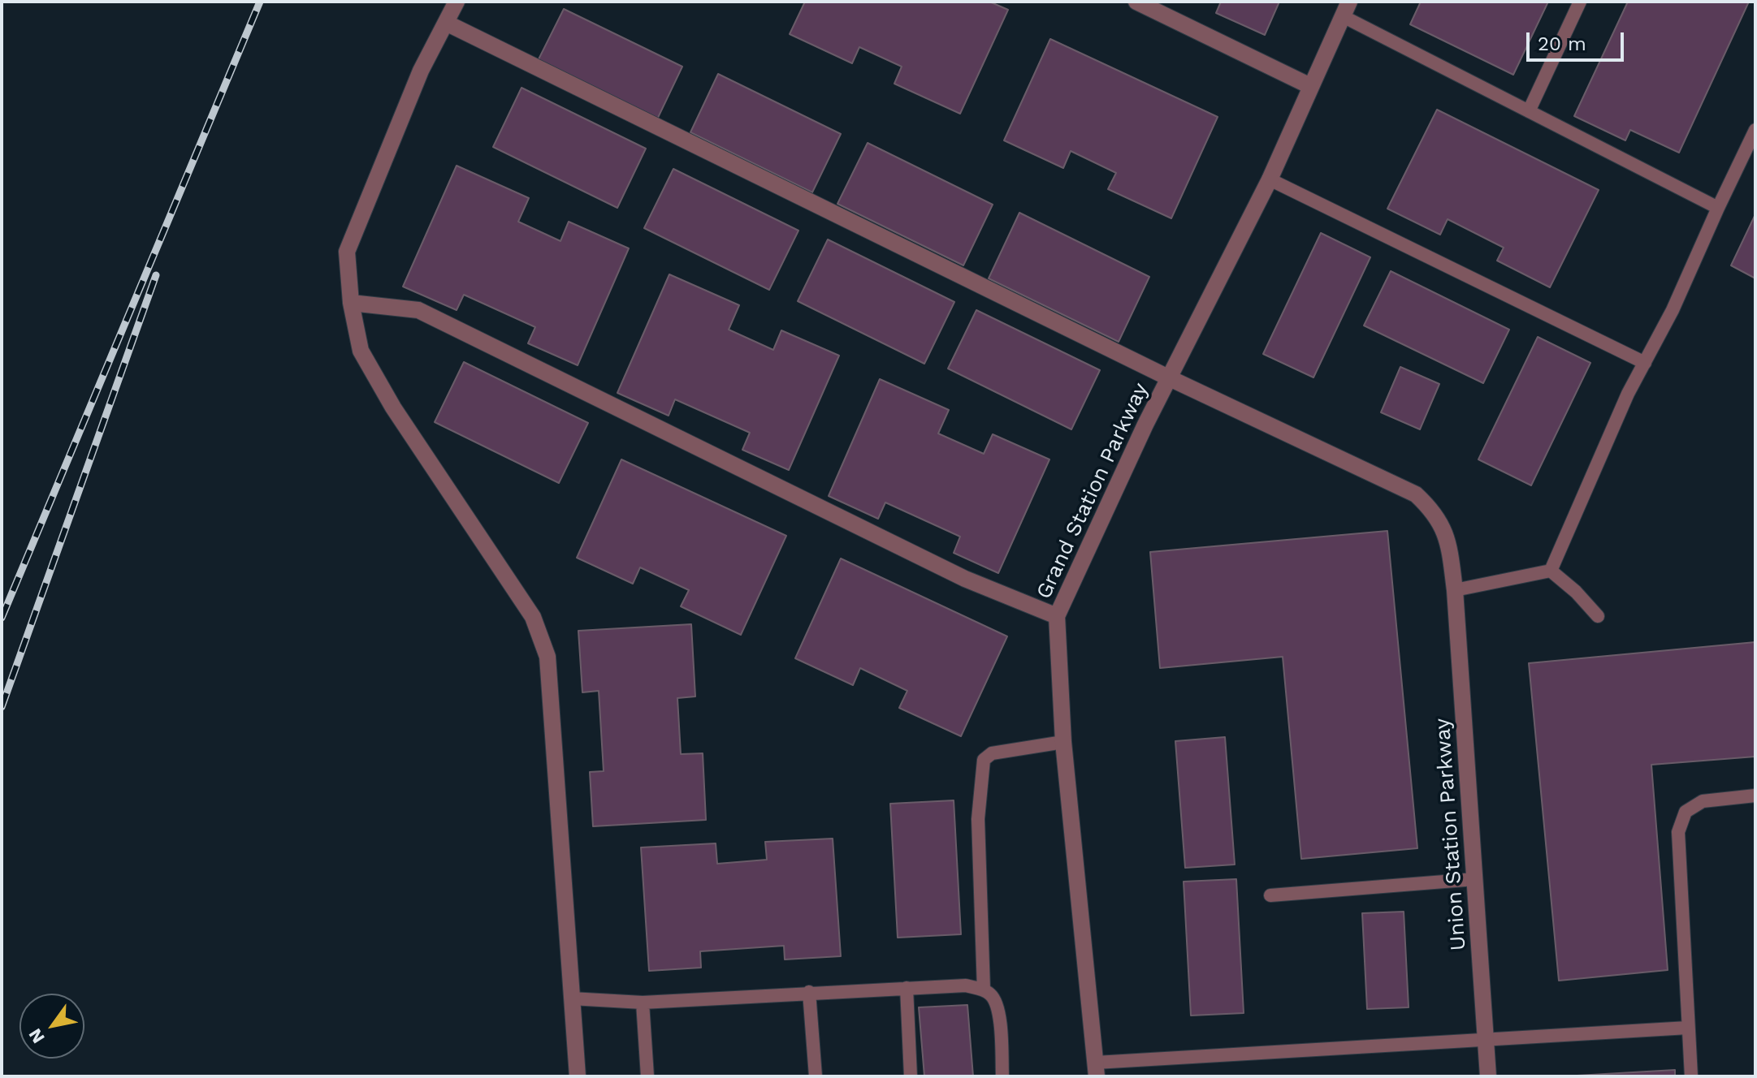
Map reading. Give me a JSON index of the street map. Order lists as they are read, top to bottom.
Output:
{
  "streets": {
    "street": ["Grand Station Parkway", "Union Station Parkway"]
  },
  "crossings": [
    ["Grand Station Parkway", "Union Station Parkway"]
  ],
  "scale_bar": "20 m",
  "north": "bottom left"
}
